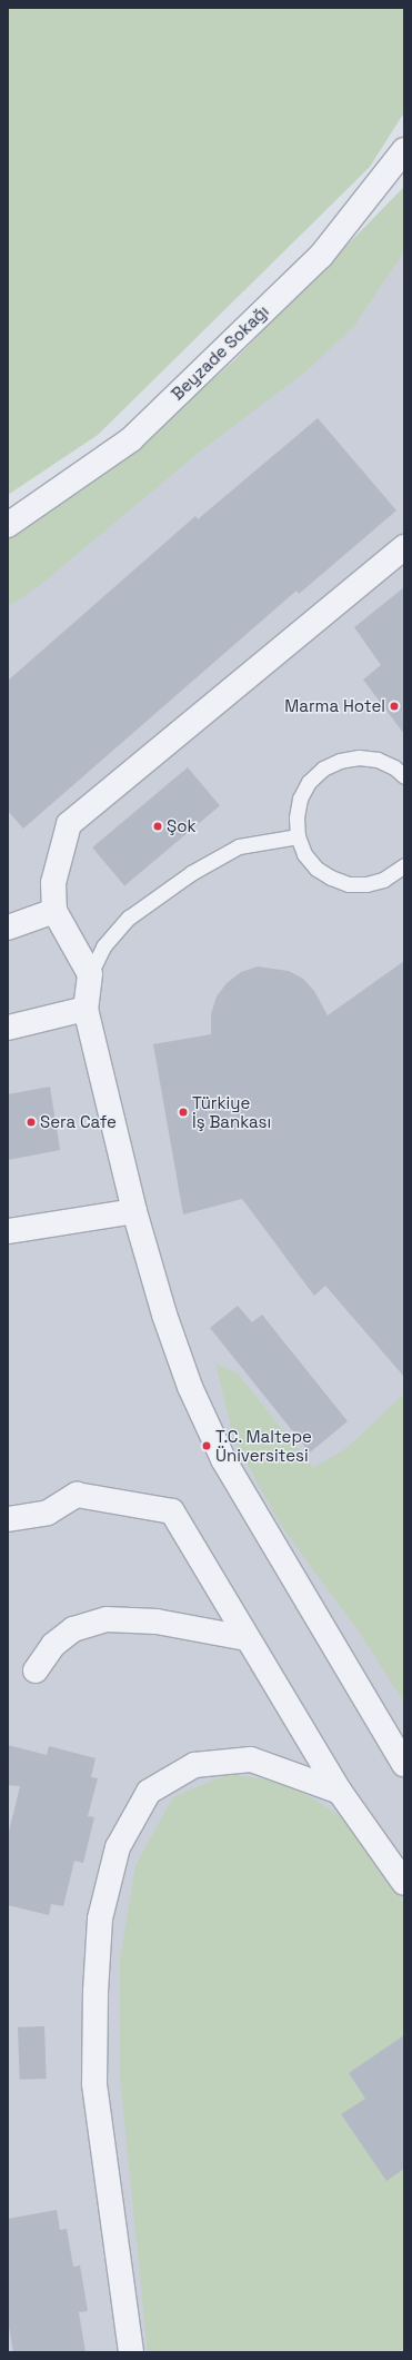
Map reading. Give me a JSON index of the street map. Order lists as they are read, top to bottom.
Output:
{
  "streets": {
    "street": ["Beyzade Sokağı"]
  },
  "places": [
    "Marma Hotel",
    "Şok",
    "Türkiye İş Bankası",
    "Sera Cafe",
    "T.C. Maltepe Üniversitesi"
  ]
}
